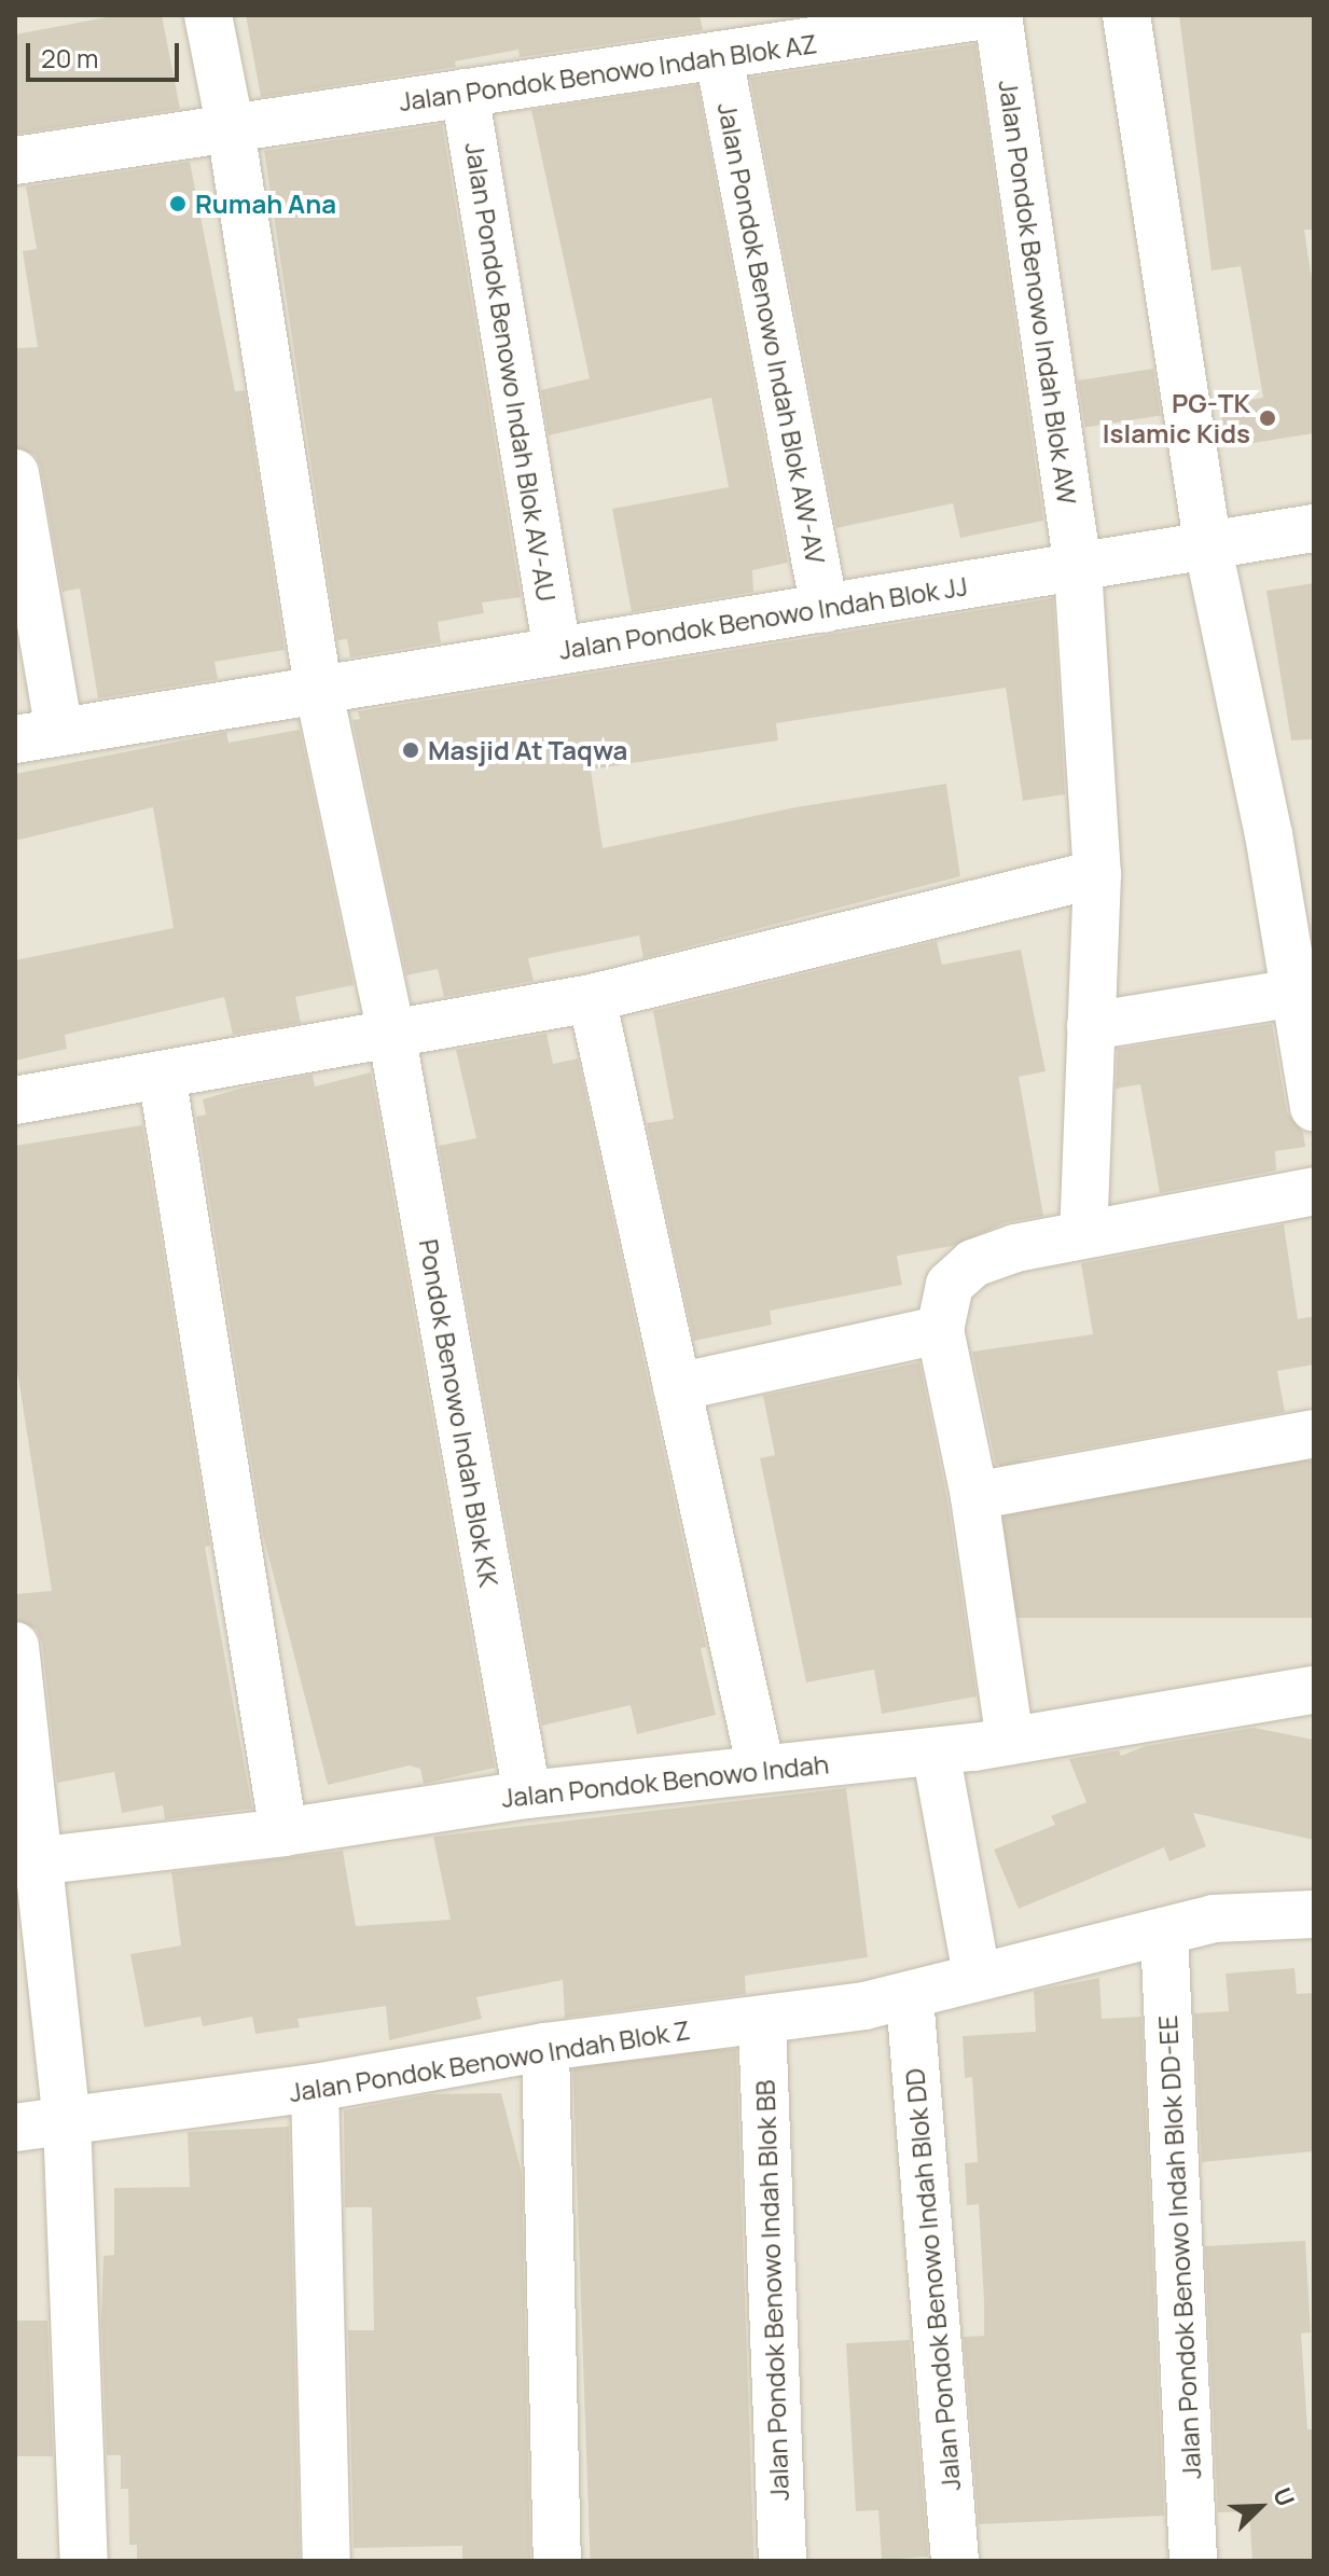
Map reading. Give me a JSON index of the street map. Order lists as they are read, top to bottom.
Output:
{
  "streets": {
    "street": [
      "Jalan Pondok Benowo Indah Blok AZ",
      "Jalan Pondok Benowo Indah Blok AW",
      "Jalan Pondok Benowo Indah Blok AW-AV",
      "Jalan Pondok Benowo Indah Blok AV-AU",
      "Jalan Pondok Benowo Indah Blok JJ",
      "Pondok Benowo Indah Blok KK",
      "Jalan Pondok Benowo Indah",
      "Jalan Pondok Benowo Indah Blok Z",
      "Jalan Pondok Benowo Indah Blok DD-EE",
      "Jalan Pondok Benowo Indah Blok DD",
      "Jalan Pondok Benowo Indah Blok BB"
    ]
  },
  "crossings": [
    ["Jalan Pondok Benowo Indah Blok AZ", "Jalan Pondok Benowo Indah Blok AW-AV"],
    ["Jalan Pondok Benowo Indah Blok AZ", "Jalan Pondok Benowo Indah Blok AV-AU"],
    ["Jalan Pondok Benowo Indah Blok AZ", "Pondok Benowo Indah Blok KK"],
    ["Jalan Pondok Benowo Indah Blok AW", "Jalan Pondok Benowo Indah Blok JJ"],
    ["Jalan Pondok Benowo Indah Blok AW-AV", "Jalan Pondok Benowo Indah Blok JJ"],
    ["Jalan Pondok Benowo Indah Blok AV-AU", "Jalan Pondok Benowo Indah Blok JJ"],
    ["Jalan Pondok Benowo Indah Blok JJ", "Pondok Benowo Indah Blok KK"],
    ["Pondok Benowo Indah Blok KK", "Jalan Pondok Benowo Indah"],
    ["Jalan Pondok Benowo Indah Blok Z", "Jalan Pondok Benowo Indah Blok DD-EE"],
    ["Jalan Pondok Benowo Indah Blok Z", "Jalan Pondok Benowo Indah Blok DD"],
    ["Jalan Pondok Benowo Indah Blok Z", "Jalan Pondok Benowo Indah Blok BB"]
  ],
  "places": ["Rumah Ana", "PG-TK Islamic Kids", "Masjid At Taqwa"],
  "scale_bar": "20 m",
  "north": "top right"
}
